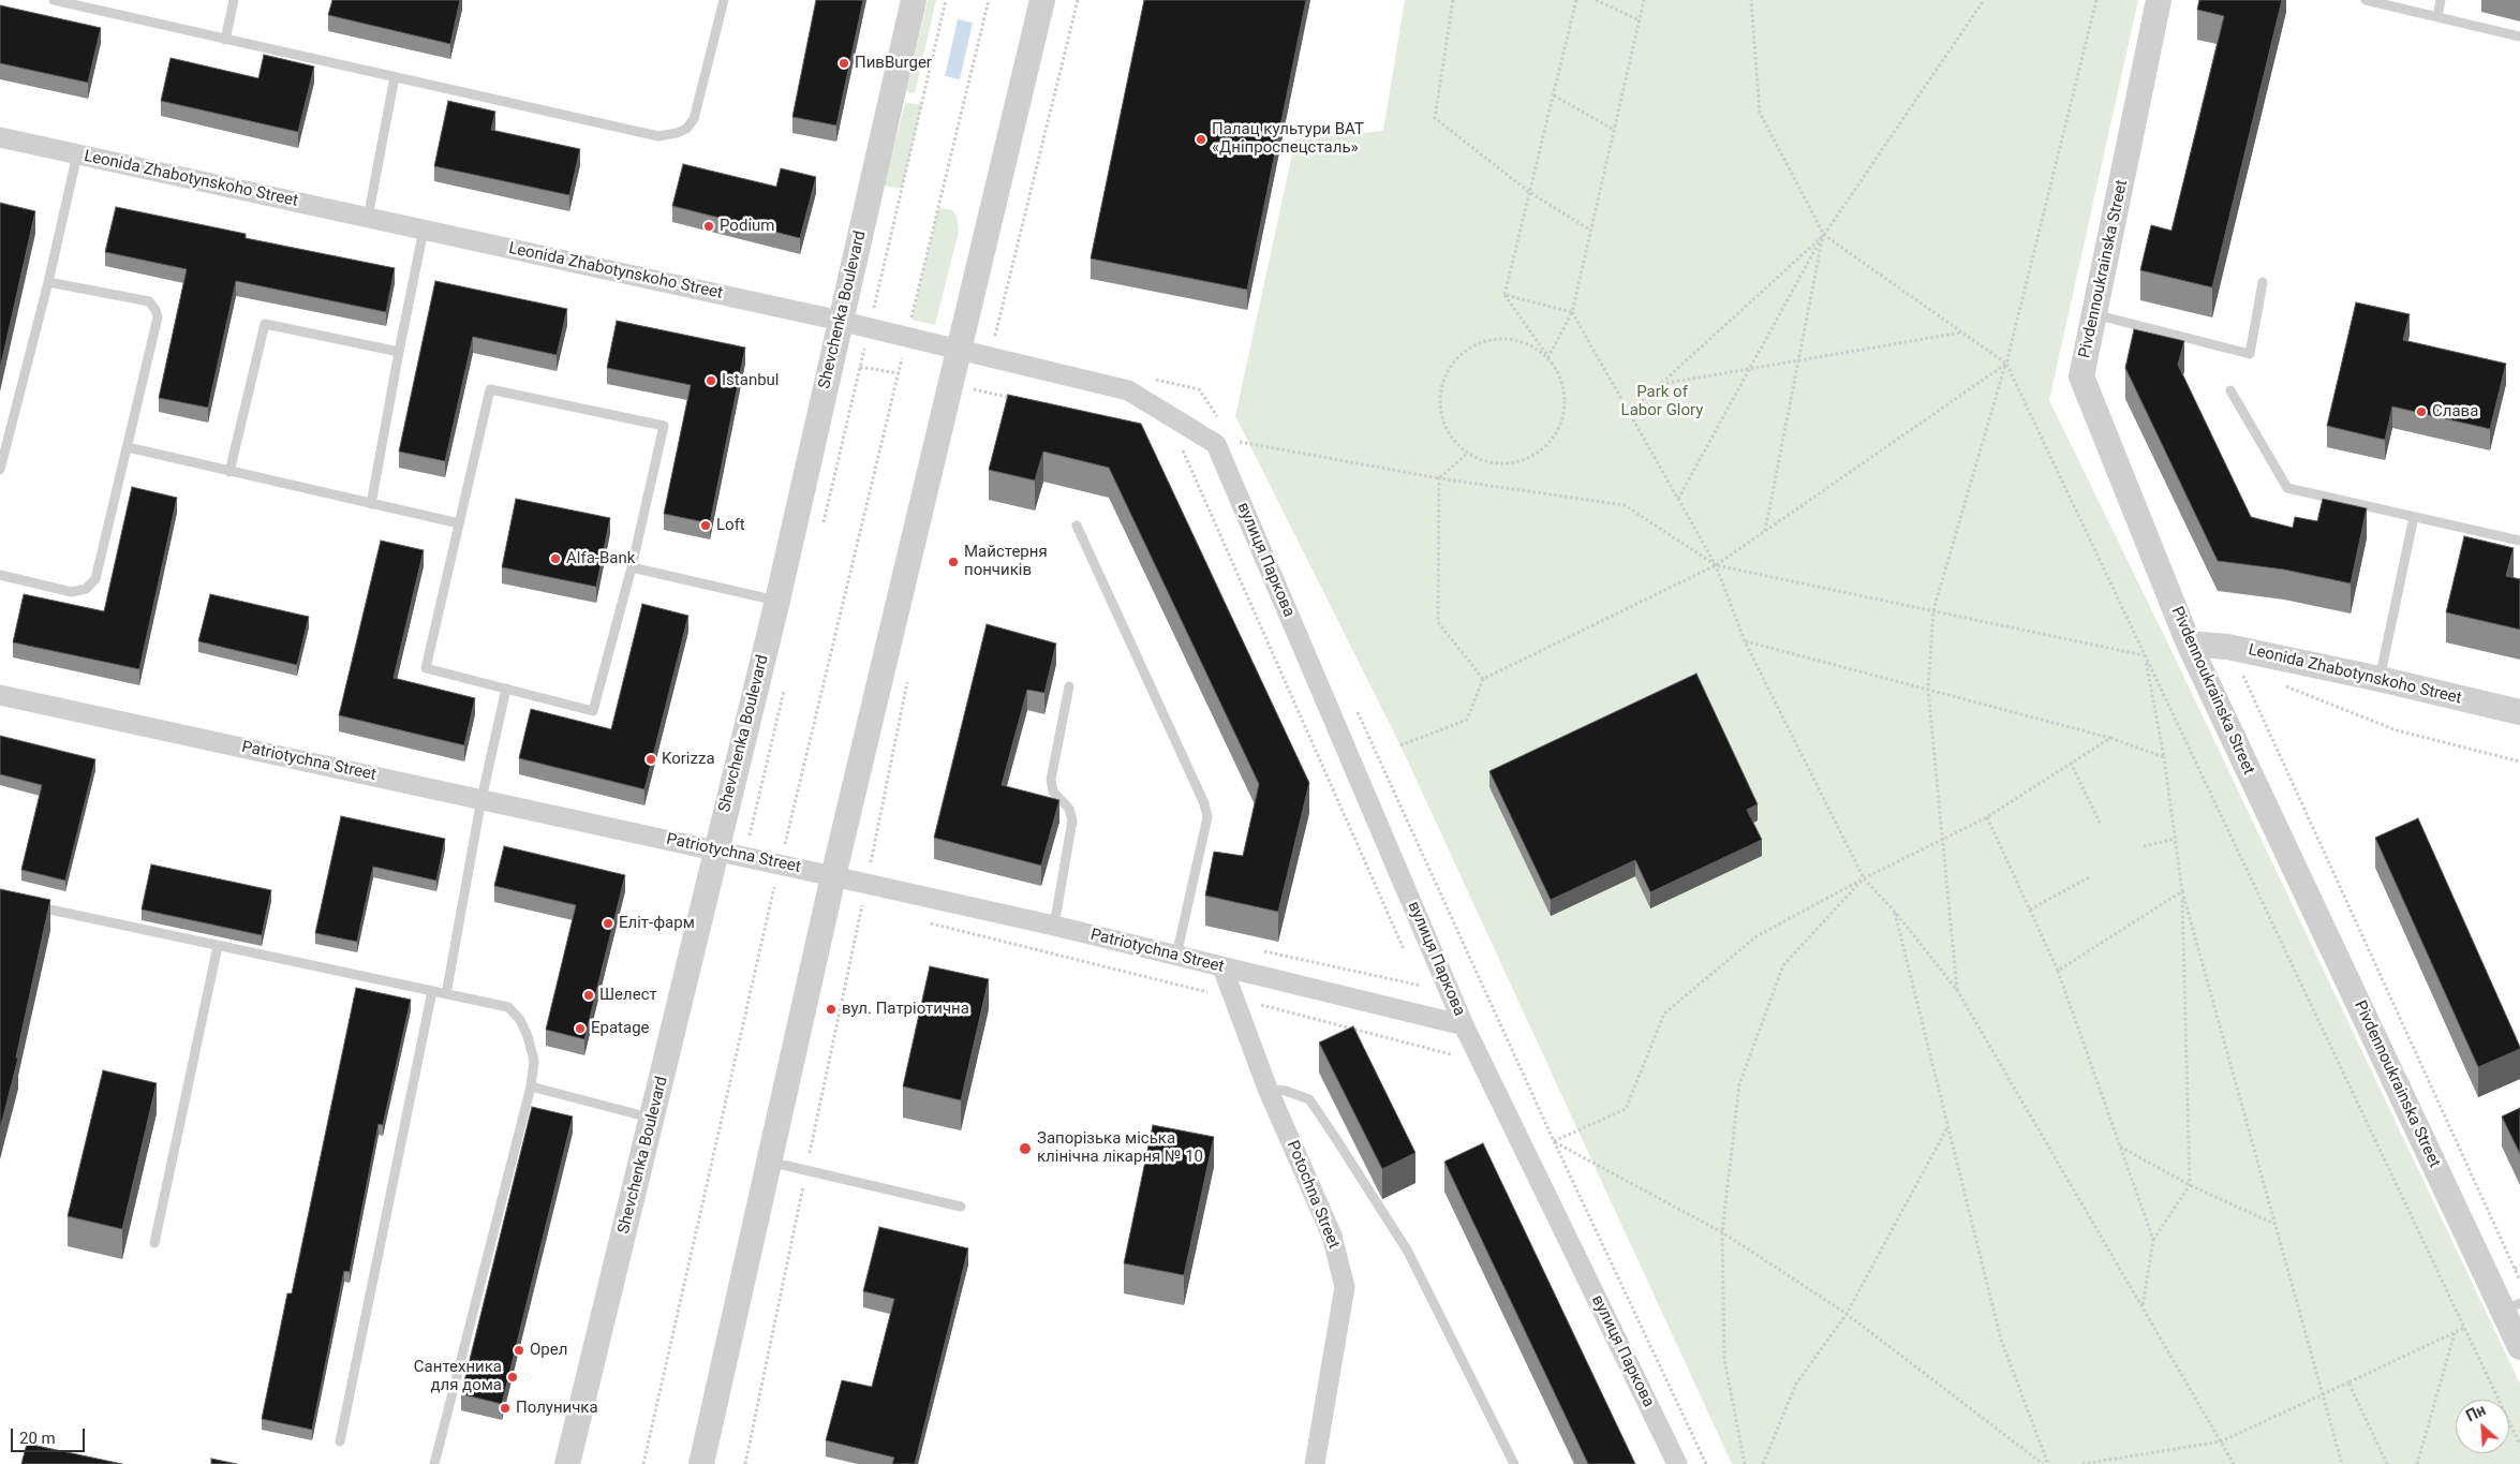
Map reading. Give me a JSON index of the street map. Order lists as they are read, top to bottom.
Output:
{
  "streets": {
    "street": [
      "Leonida Zhabotynskoho Street",
      "Pivdennoukrainska Street",
      "Shevchenka Boulevard",
      "вулиця Паркова",
      "Patriotychna Street",
      "Potochna Street"
    ]
  },
  "crossings": [
    ["Leonida Zhabotynskoho Street", "Pivdennoukrainska Street"],
    ["Leonida Zhabotynskoho Street", "Shevchenka Boulevard"],
    ["Leonida Zhabotynskoho Street", "вулиця Паркова"],
    ["Shevchenka Boulevard", "Patriotychna Street"],
    ["вулиця Паркова", "Patriotychna Street"],
    ["Patriotychna Street", "Potochna Street"]
  ],
  "parks": ["Park of Labor Glory"],
  "places": [
    "ПивBurger",
    "Палац культури ВАТ «Дніпроспецсталь»",
    "Podium",
    "Istanbul",
    "Слава",
    "Loft",
    "Alfa-Bank",
    "Майстерня пончиків",
    "Korizza",
    "Еліт-фарм",
    "Шелест",
    "вул. Патріотична",
    "Epatage",
    "Запорізька міська клінічна лікарня № 10",
    "Орел",
    "Сантехника для дома",
    "Полуничка"
  ],
  "scale_bar": "20 m",
  "north": "top left"
}
